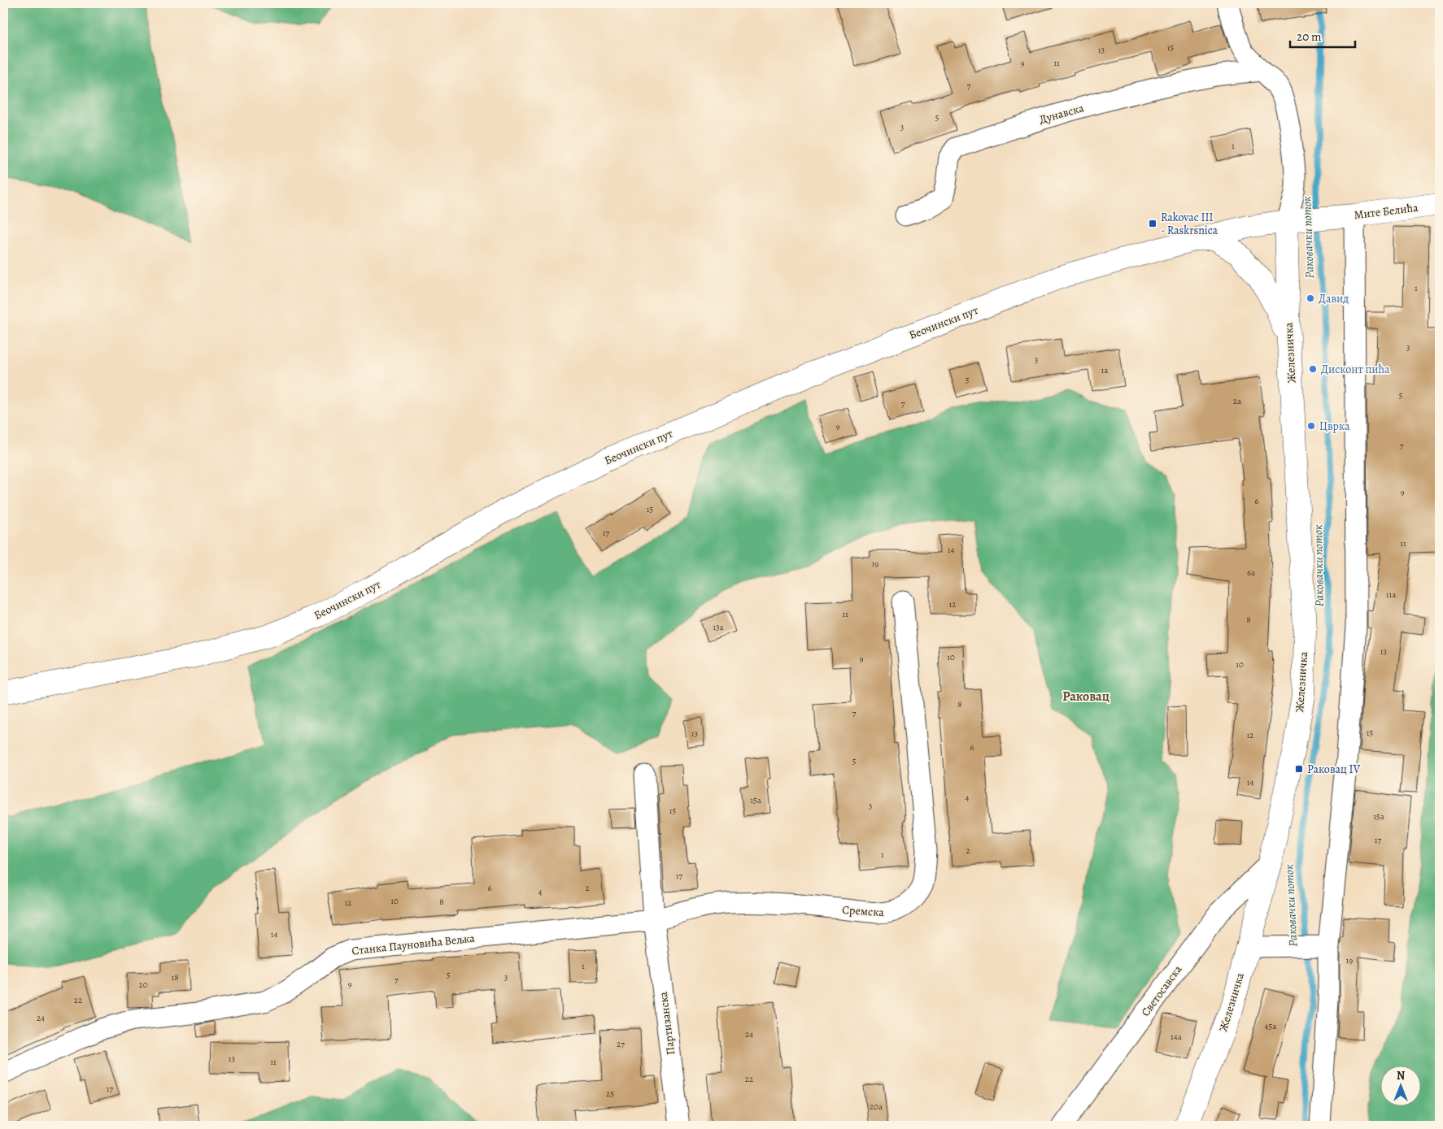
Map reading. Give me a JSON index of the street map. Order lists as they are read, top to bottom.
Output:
{
  "streets": {
    "main road": ["Мите Белића", "Беочински пут", "Железничка"],
    "street": [
      "Дунавска",
      "Сремска",
      "Станка Пауновића Вељка",
      "Светосавска",
      "Партизанска"
    ]
  },
  "crossings": [
    ["Мите Белића", "Беочински пут"],
    ["Мите Белића", "Железничка"],
    ["Беочински пут", "Железничка"],
    ["Железничка", "Светосавска"],
    ["Сремска", "Станка Пауновића Вељка"],
    ["Сремска", "Партизанска"],
    ["Станка Пауновића Вељка", "Партизанска"]
  ],
  "districts": ["Раковац"],
  "water": ["Раковачки поток"],
  "places": {
    "transit": ["Rakovac III - Raskrsnica", "Раковац IV"],
    "other": ["Давид", "Дисконт пића", "Цврка"]
  },
  "house_numbers": [
    "15",
    "13",
    "9",
    "11",
    "7",
    "5",
    "3",
    "1",
    "1",
    "3",
    "3",
    "1a",
    "5",
    "5",
    "2a",
    "7",
    "9",
    "7",
    "9",
    "6",
    "15",
    "17",
    "11",
    "14",
    "19",
    "6a",
    "11a",
    "12",
    "11",
    "8",
    "13a",
    "13",
    "10",
    "9",
    "10",
    "8",
    "7",
    "15",
    "13",
    "12",
    "6",
    "5",
    "14",
    "4",
    "15a",
    "3",
    "15",
    "15a",
    "17",
    "2",
    "1",
    "17",
    "6",
    "2",
    "4",
    "10",
    "8",
    "12",
    "14",
    "19",
    "1",
    "5",
    "18",
    "3",
    "7",
    "9",
    "20",
    "22",
    "24",
    "45a",
    "24",
    "14a",
    "27",
    "13",
    "11",
    "22",
    "17",
    "25",
    "20a"
  ],
  "scale_bar": "20 m",
  "north": "top"
}
